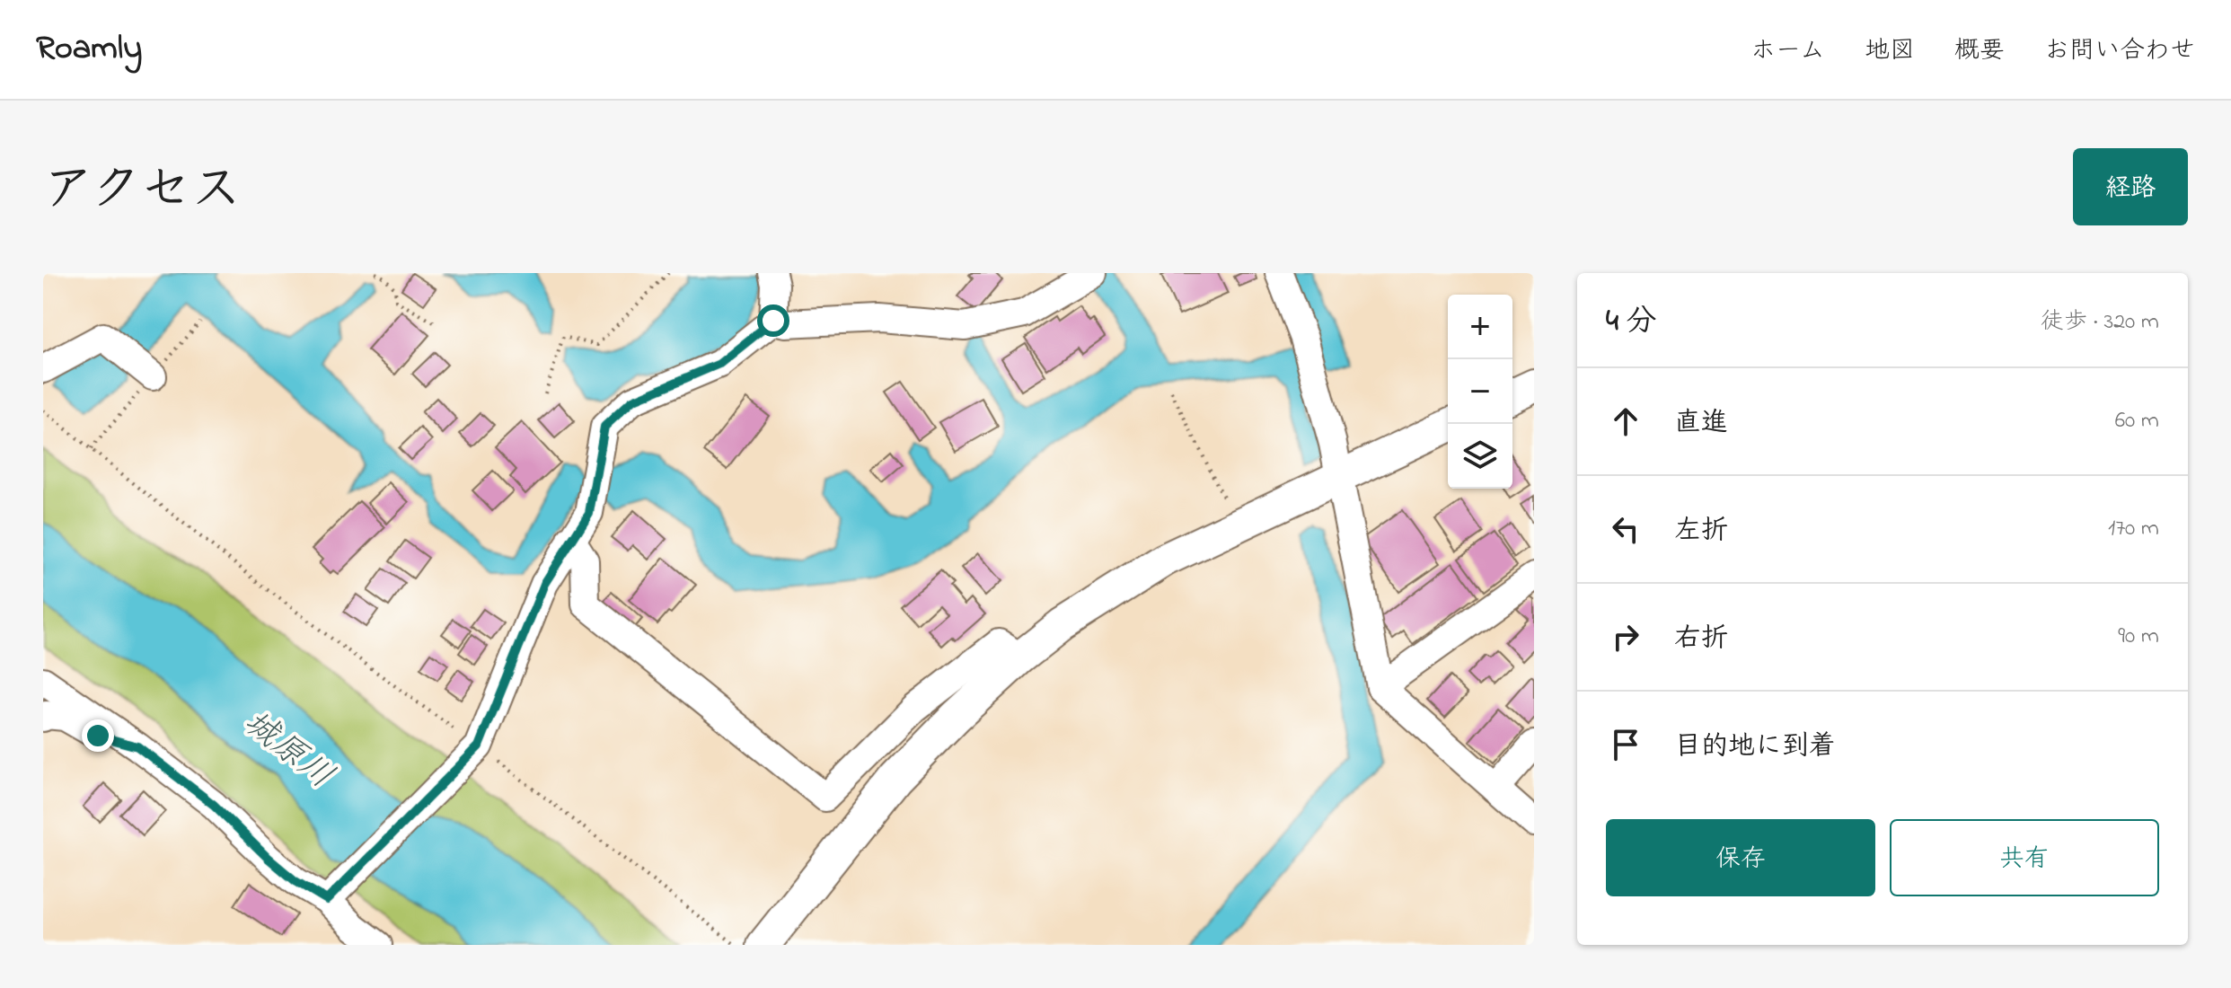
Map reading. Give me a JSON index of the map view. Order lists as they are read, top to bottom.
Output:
{
  "water": ["城原川"],
  "page": {
    "header": "Roamly",
    "nav": [
      "ホーム",
      "地図",
      "概要",
      "お問い合わせ"
    ],
    "title": "アクセス",
    "buttons": [
      "経路",
      ["保存", "共有"]
    ],
    "heading": ["4 分", "徒歩 · 320 m"],
    "map_buttons": ["+", "−"],
    "list": [
      ["直進", "60 m"],
      ["左折", "170 m"],
      ["右折", "90 m"],
      "目的地に到着"
    ]
  }
}
